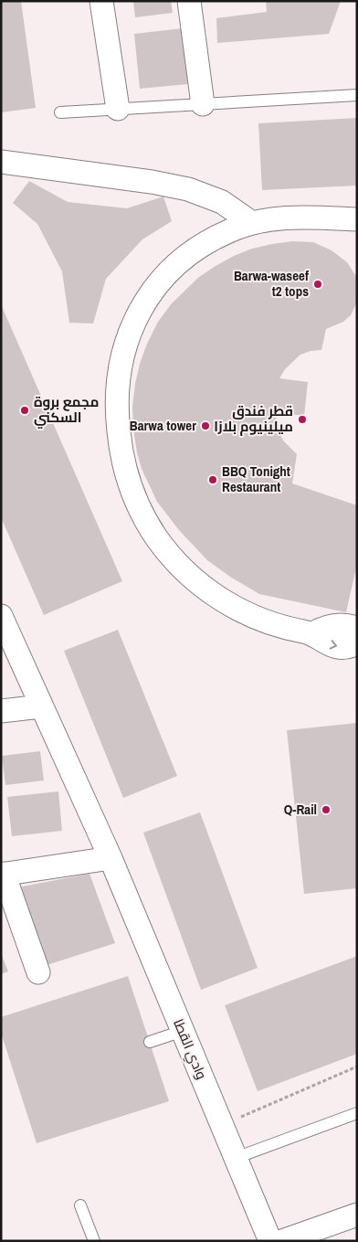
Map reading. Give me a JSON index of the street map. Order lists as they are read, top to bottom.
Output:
{
  "streets": {
    "street": ["وادي القطا"]
  },
  "places": [
    "Barwa-waseef t2 tops",
    "مجمع بروة السكني",
    "قطر فندق ميلينيوم بلازا",
    "Barwa tower",
    "BBQ Tonight Restaurant",
    "Q-Rail"
  ]
}
